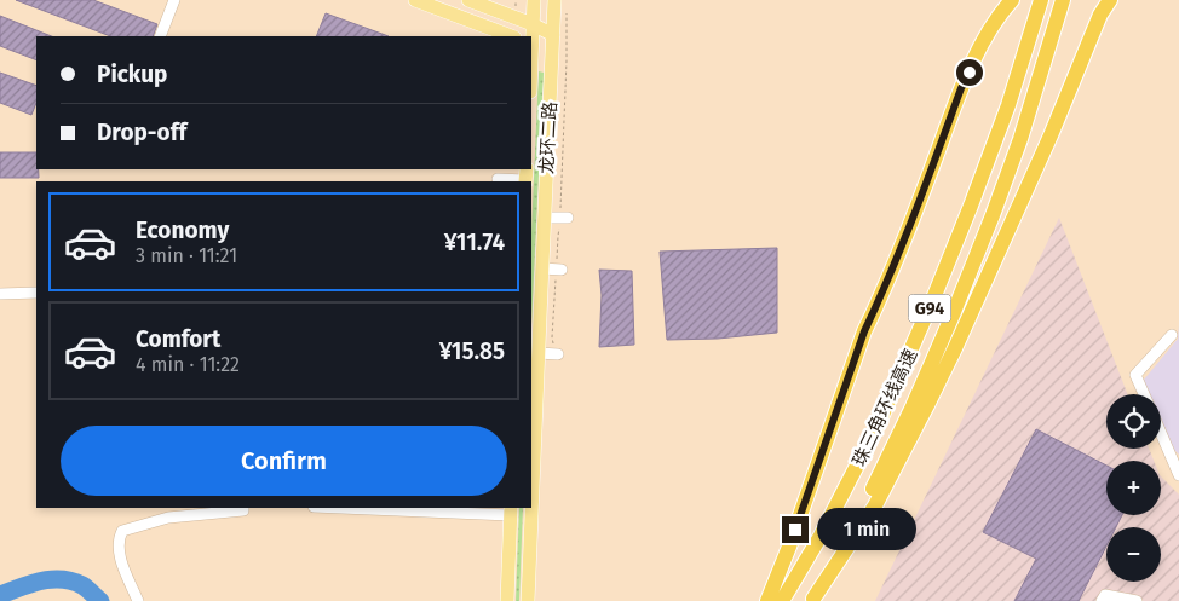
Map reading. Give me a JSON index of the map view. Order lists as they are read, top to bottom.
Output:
{
  "streets": {
    "highway": ["G94", "珠三角环线高速"],
    "main road": ["龙环二路"]
  },
  "page": {
    "banner": ["Pickup", "Drop-off"],
    "list": [
      {
        "name": "Economy",
        "note": "3 min · 11:21",
        "value": "¥11.74"
      },
      {
        "name": "Comfort",
        "note": "4 min · 11:22",
        "value": "¥15.85"
      }
    ],
    "map_buttons": ["+", "−"],
    "buttons": "Confirm",
    "bubble": "1 min"
  }
}
